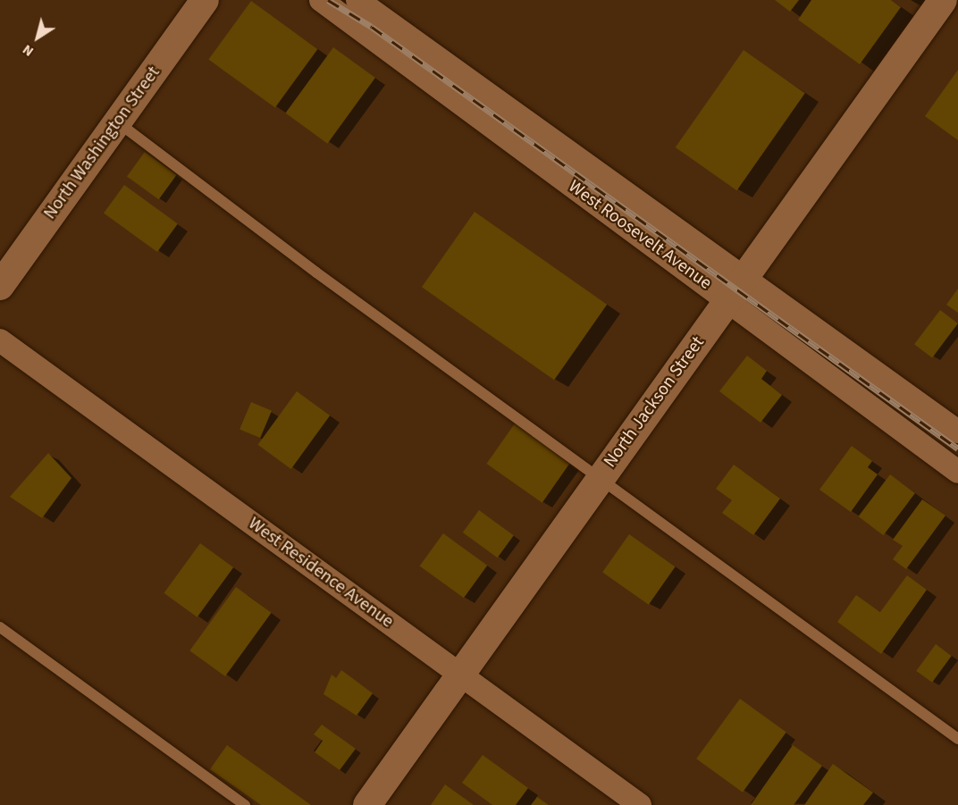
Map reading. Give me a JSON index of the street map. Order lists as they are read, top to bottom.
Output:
{
  "streets": {
    "street": [
      "North Washington Street",
      "West Roosevelt Avenue",
      "North Jackson Street",
      "West Residence Avenue"
    ]
  },
  "crossings": [
    ["West Roosevelt Avenue", "North Jackson Street"],
    ["North Jackson Street", "West Residence Avenue"]
  ],
  "north": "bottom left"
}
